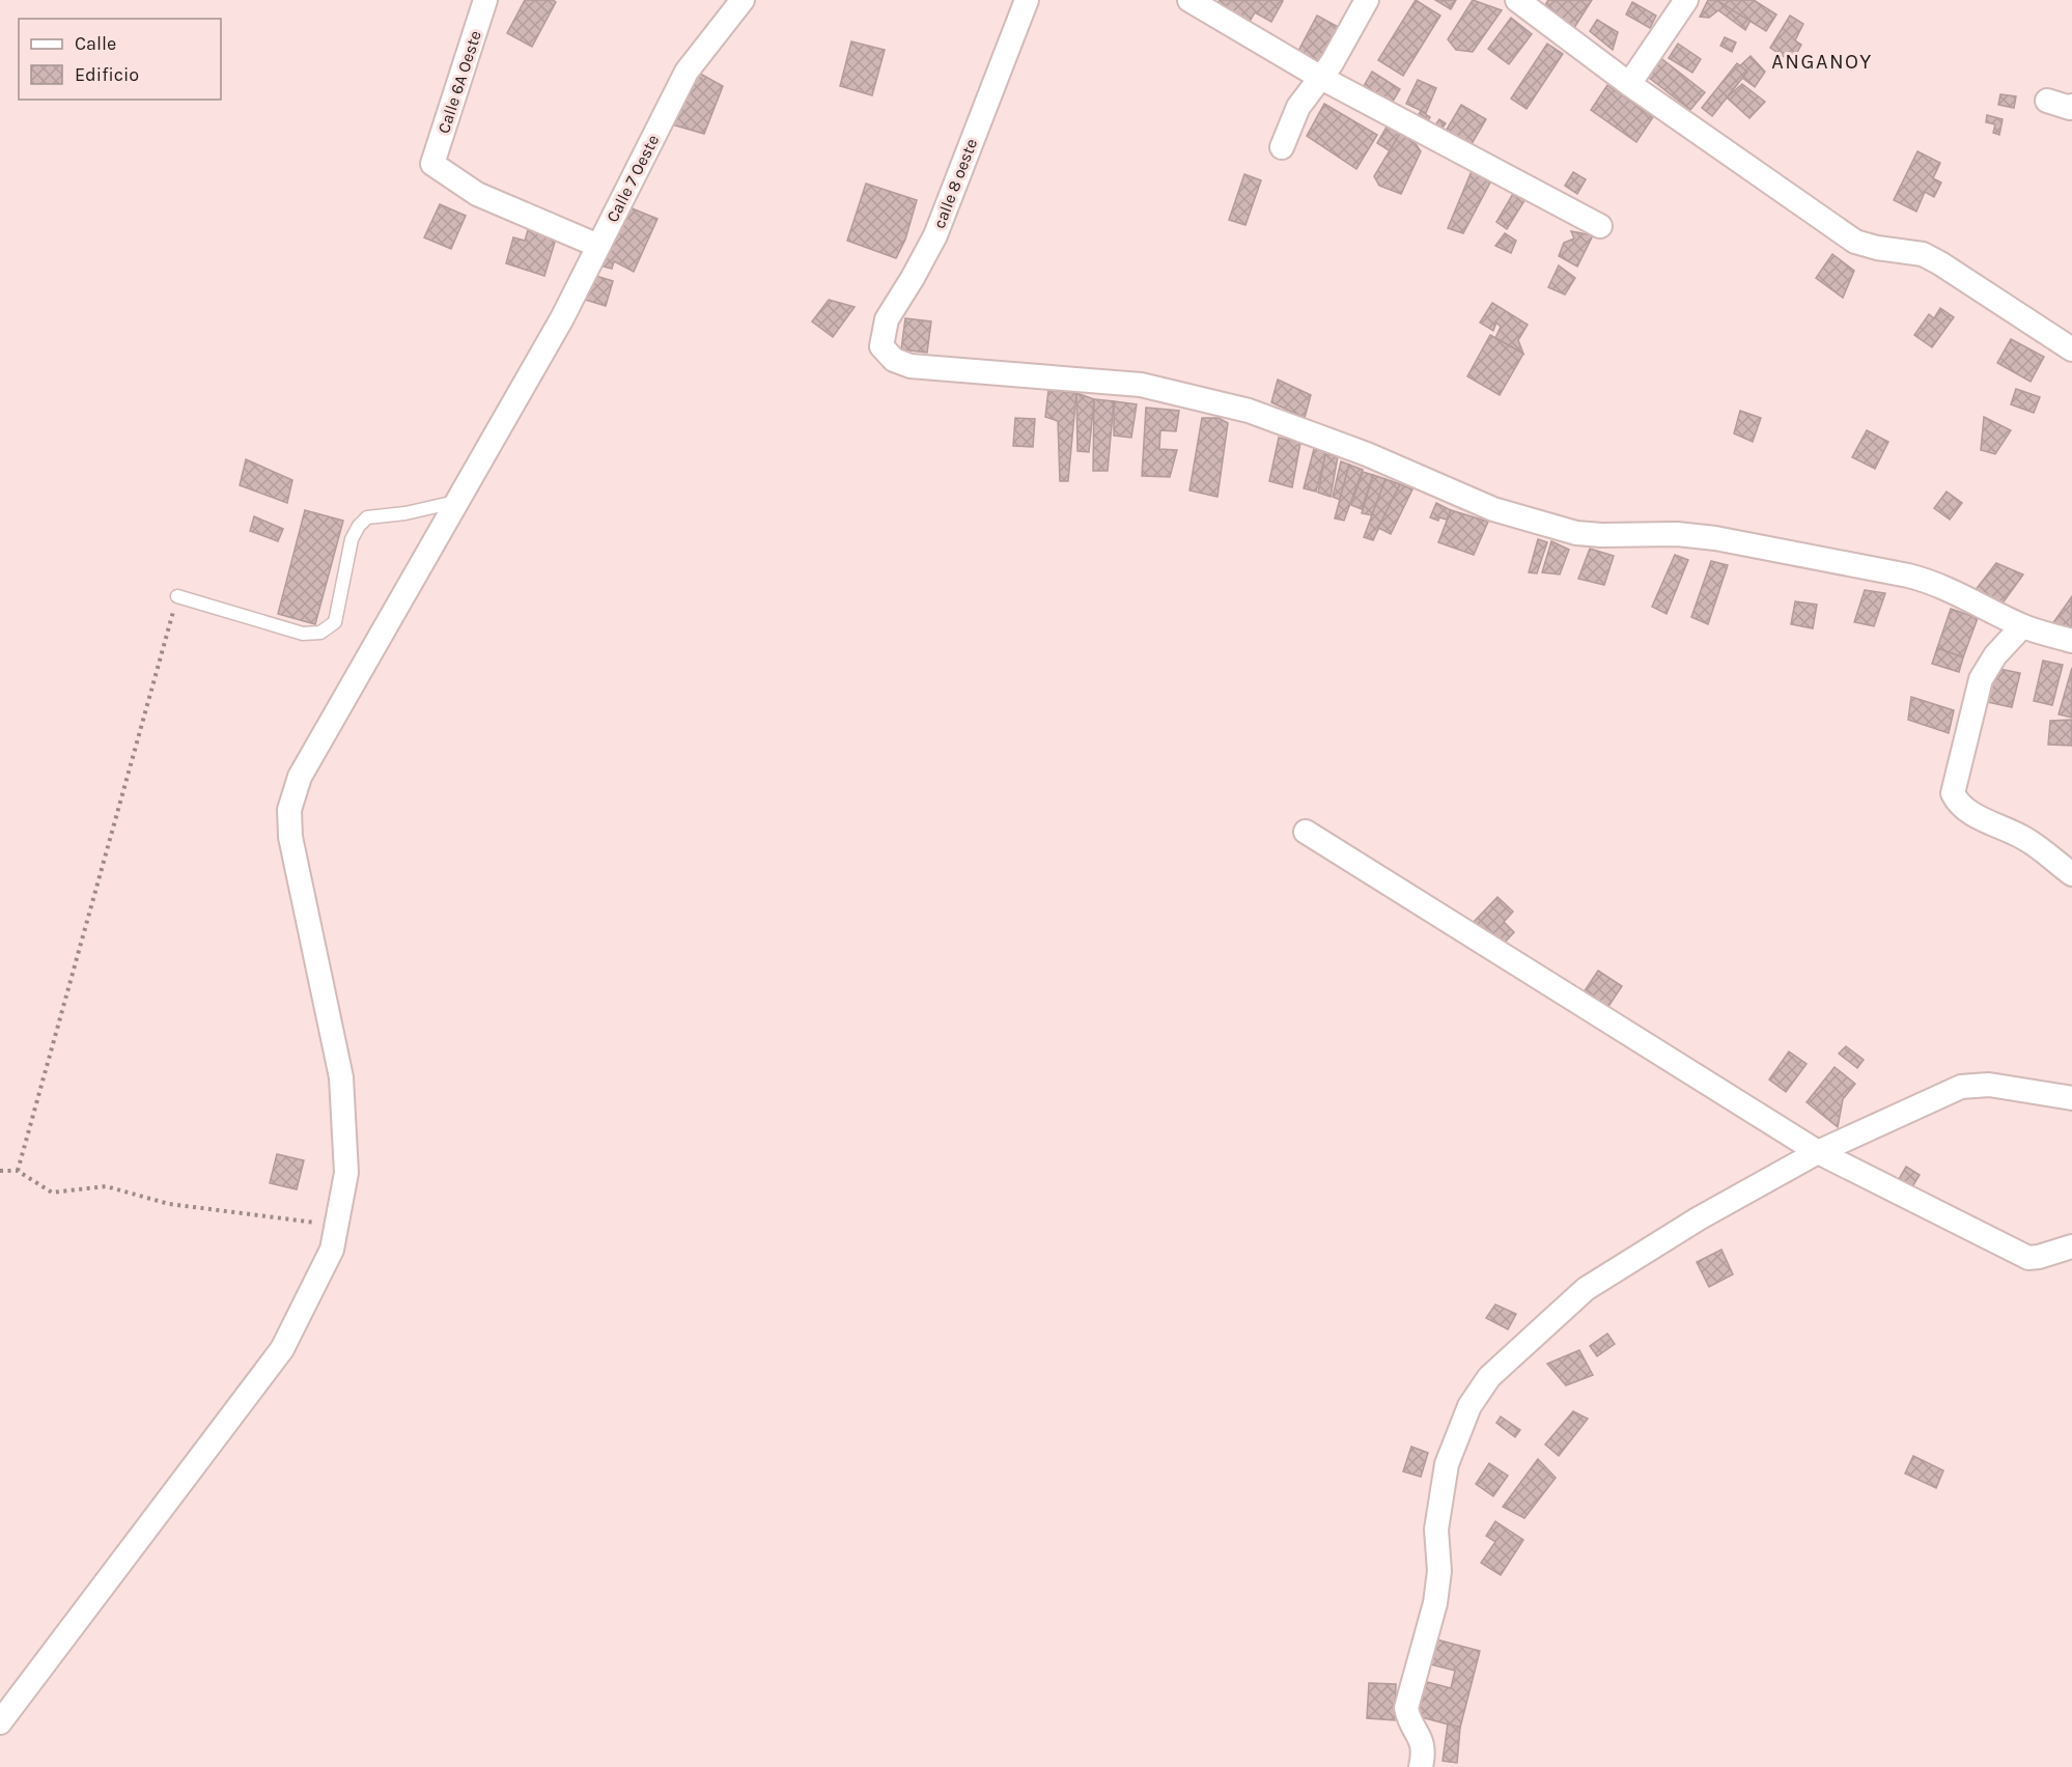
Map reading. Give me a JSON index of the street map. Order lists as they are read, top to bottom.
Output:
{
  "streets": {
    "street": ["Calle 6A Oeste", "Calle 7 Oeste", "calle 8 oeste"]
  },
  "crossings": [
    ["Calle 6A Oeste", "Calle 7 Oeste"]
  ],
  "districts": ["ANGANOY"],
  "legend": ["Calle", "Edificio"]
}
